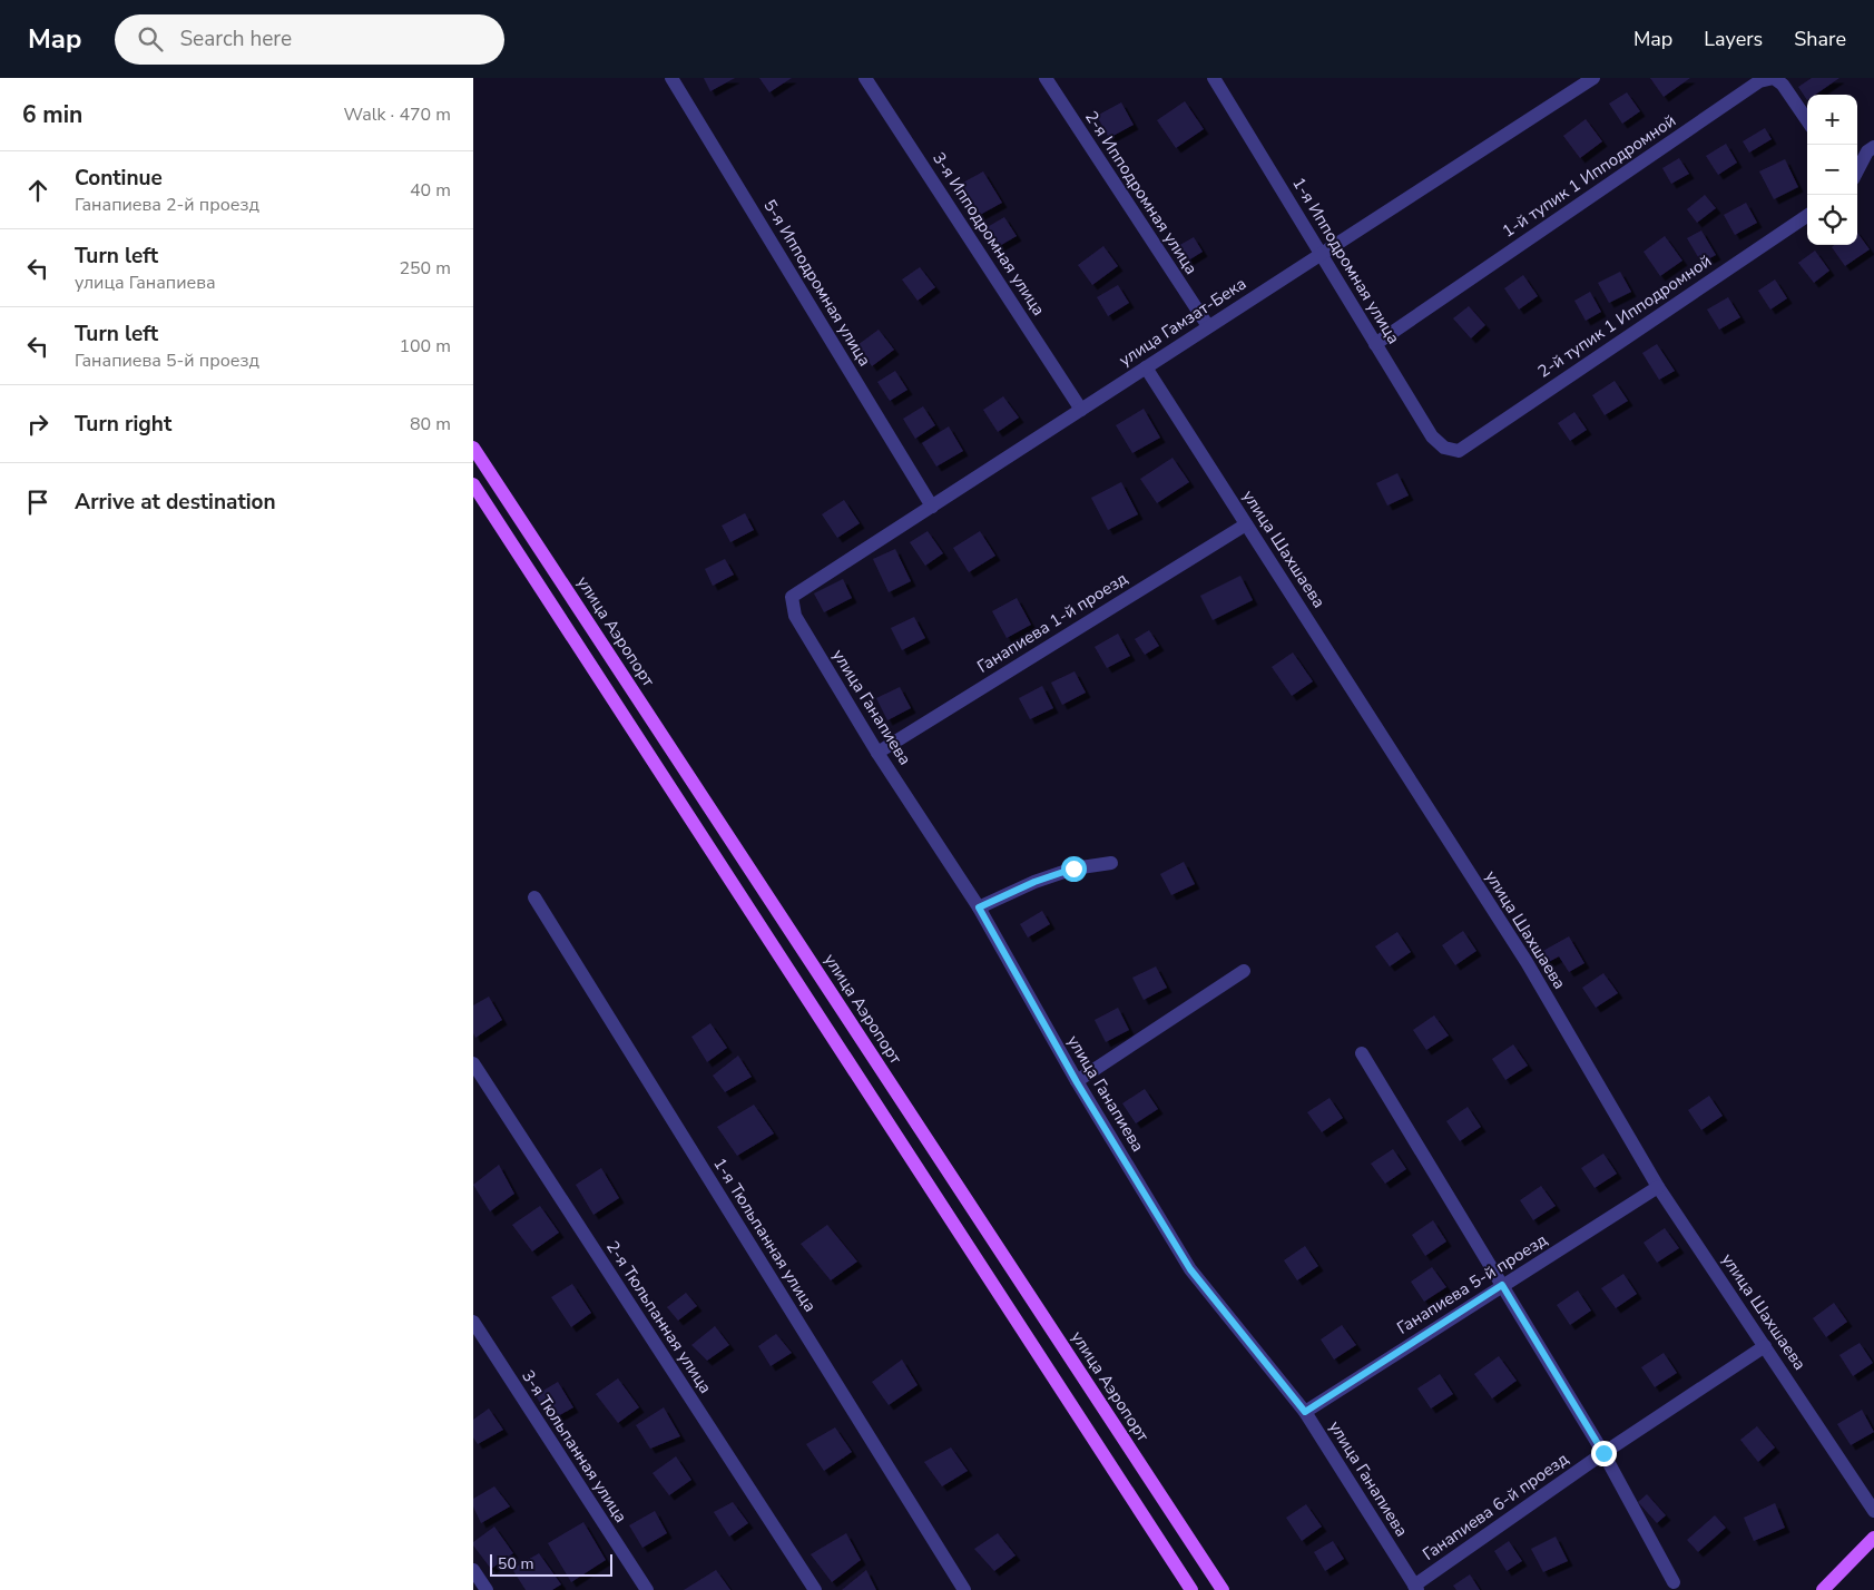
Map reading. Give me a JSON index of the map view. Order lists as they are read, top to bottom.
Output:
{
  "streets": {
    "main road": ["улица Аэропорт"],
    "street": [
      "1-й тупик 1 Ипподромной",
      "2-я Ипподромная улица",
      "3-я Ипподромная улица",
      "1-я Ипподромная улица",
      "5-я Ипподромная улица",
      "2-й тупик 1 Ипподромной",
      "улица Гамзат-Бека",
      "улица Шахшаева",
      "Ганапиева 1-й проезд",
      "улица Ганапиева",
      "1-я Тюльпанная улица",
      "Ганапиева 5-й проезд",
      "2-я Тюльпанная улица",
      "3-я Тюльпанная улица",
      "Ганапиева 6-й проезд"
    ]
  },
  "crossings": [
    ["1-й тупик 1 Ипподромной", "1-я Ипподромная улица"],
    ["2-я Ипподромная улица", "улица Гамзат-Бека"],
    ["3-я Ипподромная улица", "улица Гамзат-Бека"],
    ["1-я Ипподромная улица", "2-й тупик 1 Ипподромной"],
    ["1-я Ипподромная улица", "улица Гамзат-Бека"],
    ["5-я Ипподромная улица", "улица Гамзат-Бека"],
    ["улица Гамзат-Бека", "улица Шахшаева"],
    ["улица Гамзат-Бека", "улица Ганапиева"],
    ["улица Шахшаева", "Ганапиева 1-й проезд"],
    ["улица Шахшаева", "Ганапиева 5-й проезд"],
    ["улица Шахшаева", "Ганапиева 6-й проезд"],
    ["Ганапиева 1-й проезд", "улица Ганапиева"],
    ["улица Ганапиева", "Ганапиева 5-й проезд"],
    ["улица Ганапиева", "Ганапиева 6-й проезд"]
  ],
  "scale_bar": "50 m",
  "page": {
    "header": "Map",
    "search": "Search here",
    "nav": ["Map", "Layers", "Share"],
    "heading": ["6 min", "Walk · 470 m"],
    "map_buttons": ["+", "−"],
    "list": [
      ["Continue", "Ганапиева 2-й проезд", "40 m"],
      ["Turn left", "улица Ганапиева", "250 m"],
      ["Turn left", "Ганапиева 5-й проезд", "100 m"],
      ["Turn right", "80 m"],
      "Arrive at destination"
    ],
    "scale": "50 m"
  }
}
